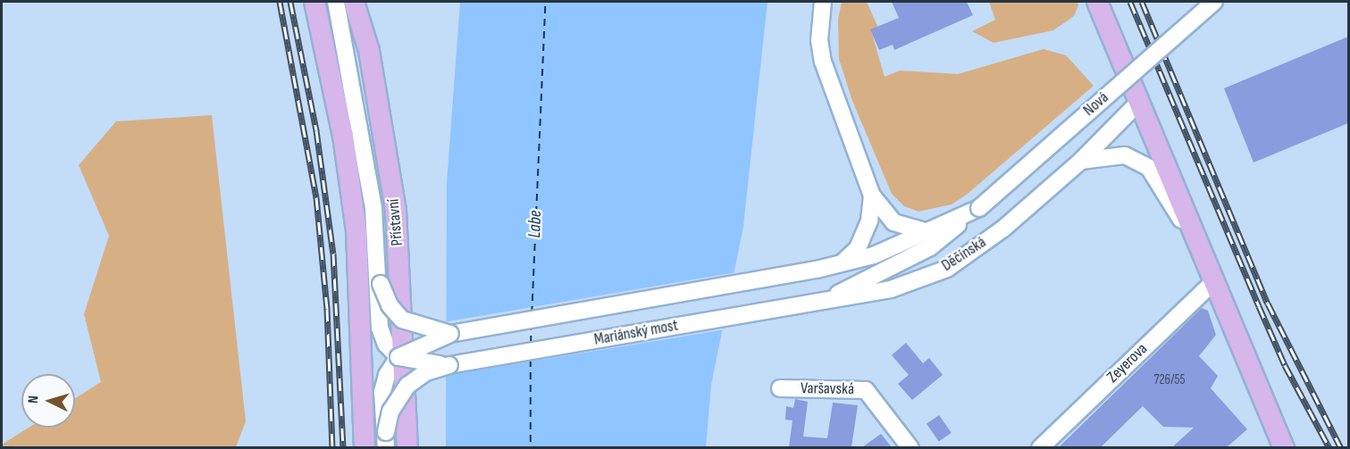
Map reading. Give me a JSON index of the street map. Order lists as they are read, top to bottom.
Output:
{
  "streets": {
    "main road": ["Přístavní"],
    "street": [
      "Nová",
      "Děčínská",
      "Mariánský most",
      "Zeyerova",
      "Varšavská"
    ]
  },
  "crossings": [
    ["Nová", "Děčínská"],
    ["Nová", "Mariánský most"],
    ["Přístavní", "Mariánský most"],
    ["Děčínská", "Mariánský most"]
  ],
  "water": ["Labe"],
  "house_numbers": ["726/55"],
  "north": "left"
}
